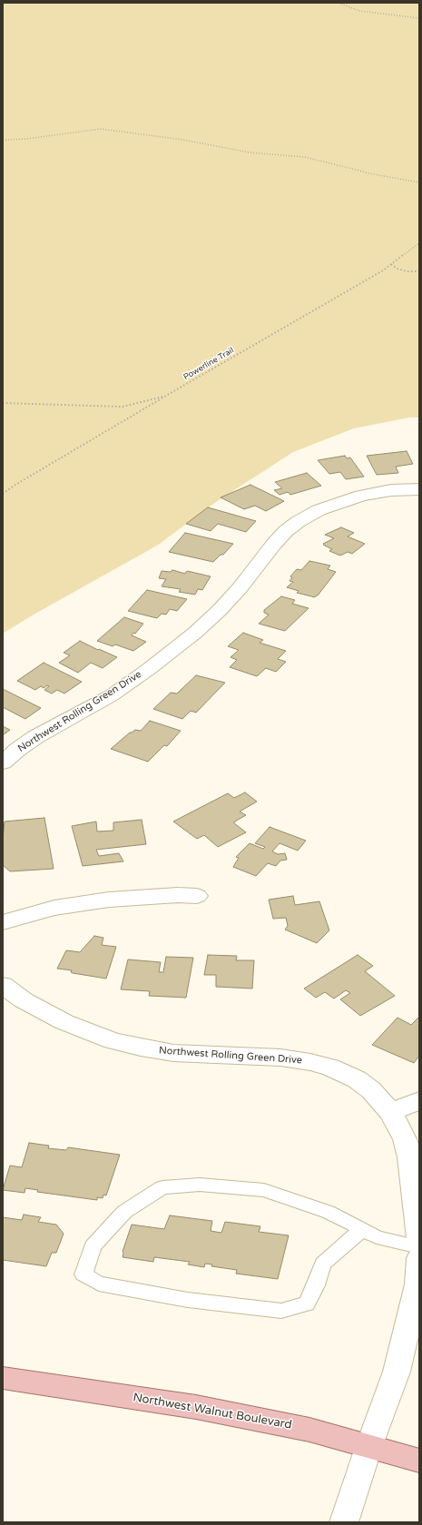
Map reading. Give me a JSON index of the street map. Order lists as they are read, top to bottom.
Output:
{
  "streets": {
    "main road": ["Northwest Walnut Boulevard"],
    "street": ["Northwest Rolling Green Drive"],
    "path": ["Powerline Trail"]
  }
}
